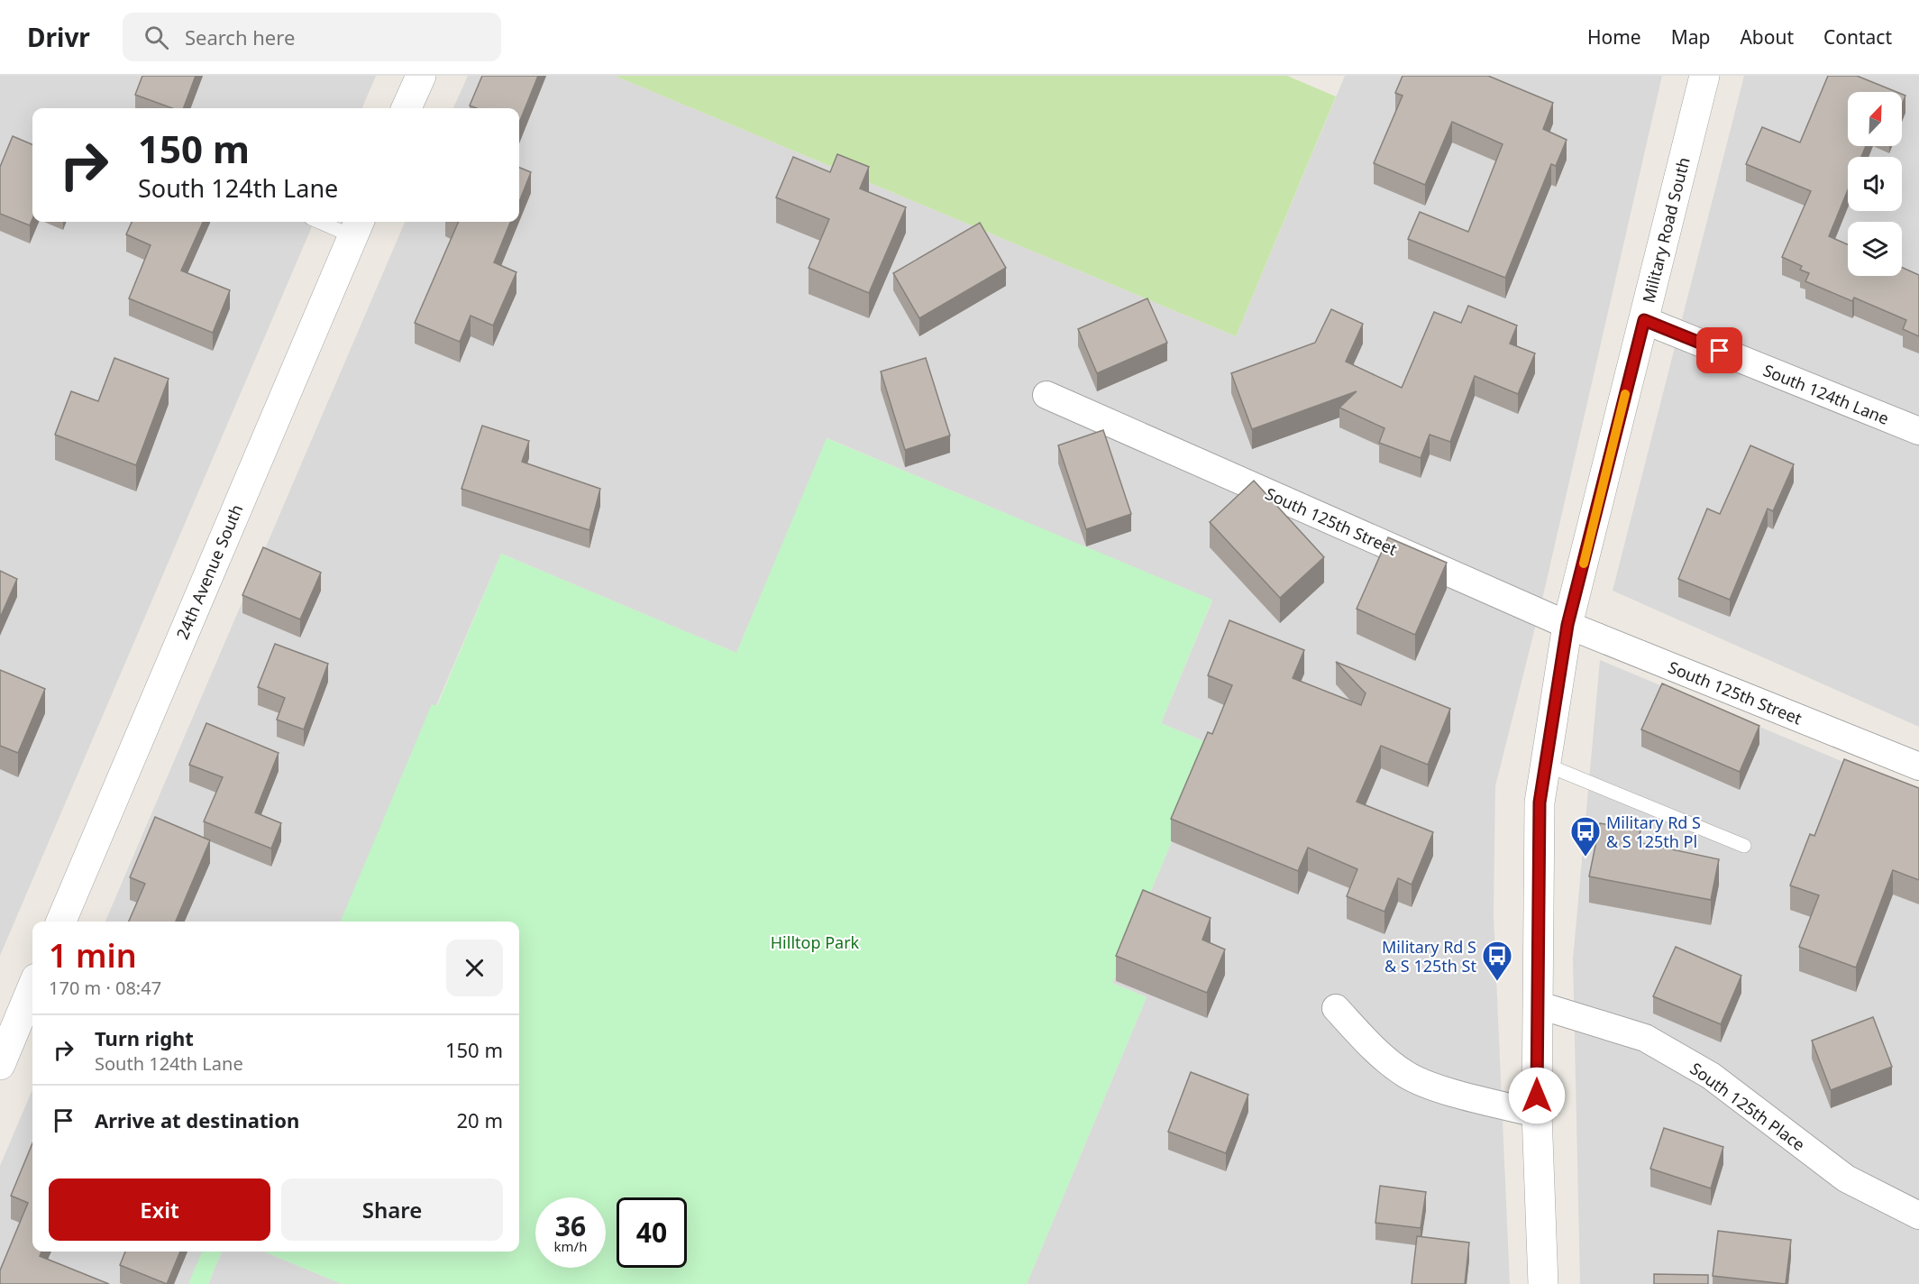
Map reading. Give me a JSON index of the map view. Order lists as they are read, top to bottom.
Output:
{
  "streets": {
    "street": [
      "Military Road South",
      "South 124th Lane",
      "South 125th Street",
      "24th Avenue South",
      "South 125th Place"
    ]
  },
  "crossings": [
    ["Military Road South", "South 124th Lane"],
    ["Military Road South", "South 125th Street"],
    ["Military Road South", "South 125th Place"]
  ],
  "parks": ["Hilltop Park"],
  "places": {
    "bus stop": ["Military Rd S & S 125th Pl", "Military Rd S & S 125th St"]
  },
  "north": "top right",
  "page": {
    "header": "Drivr",
    "search": "Search here",
    "nav": [
      "Home",
      "Map",
      "About",
      "Contact"
    ],
    "turn": ["150 m", "South 124th Lane"],
    "heading": ["1 min", "170 m · 08:47"],
    "list": [
      {
        "name": "Turn right",
        "note": "South 124th Lane",
        "value": "150 m"
      },
      {
        "name": "Arrive at destination",
        "value": "20 m"
      }
    ],
    "buttons": ["Exit", "Share"],
    "speed": "36 km/h",
    "limit": "40"
  }
}
